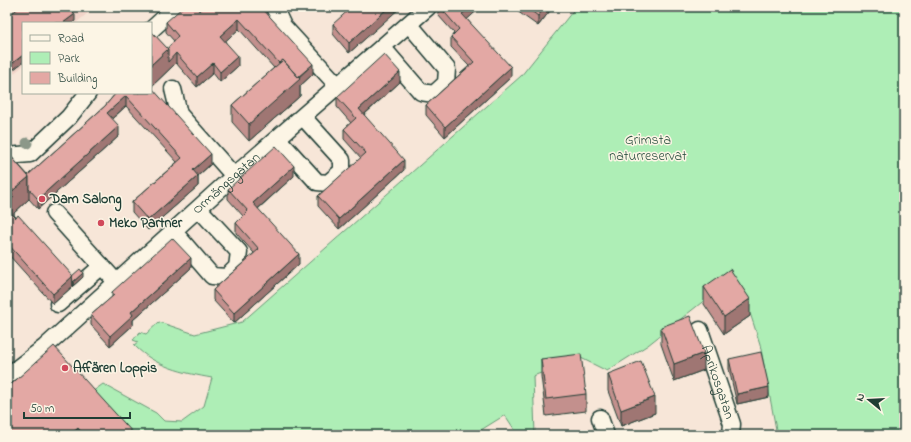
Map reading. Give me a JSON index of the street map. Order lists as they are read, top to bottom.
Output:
{
  "streets": {
    "street": ["Ormängsgatan", "Aprikosgatan"]
  },
  "parks": ["Grimsta naturreservat"],
  "places": ["Dam Salong", "Meko Partner", "Affären Loppis"],
  "legend": ["Road", "Park", "Building"],
  "scale_bar": "50 m",
  "north": "left"
}
